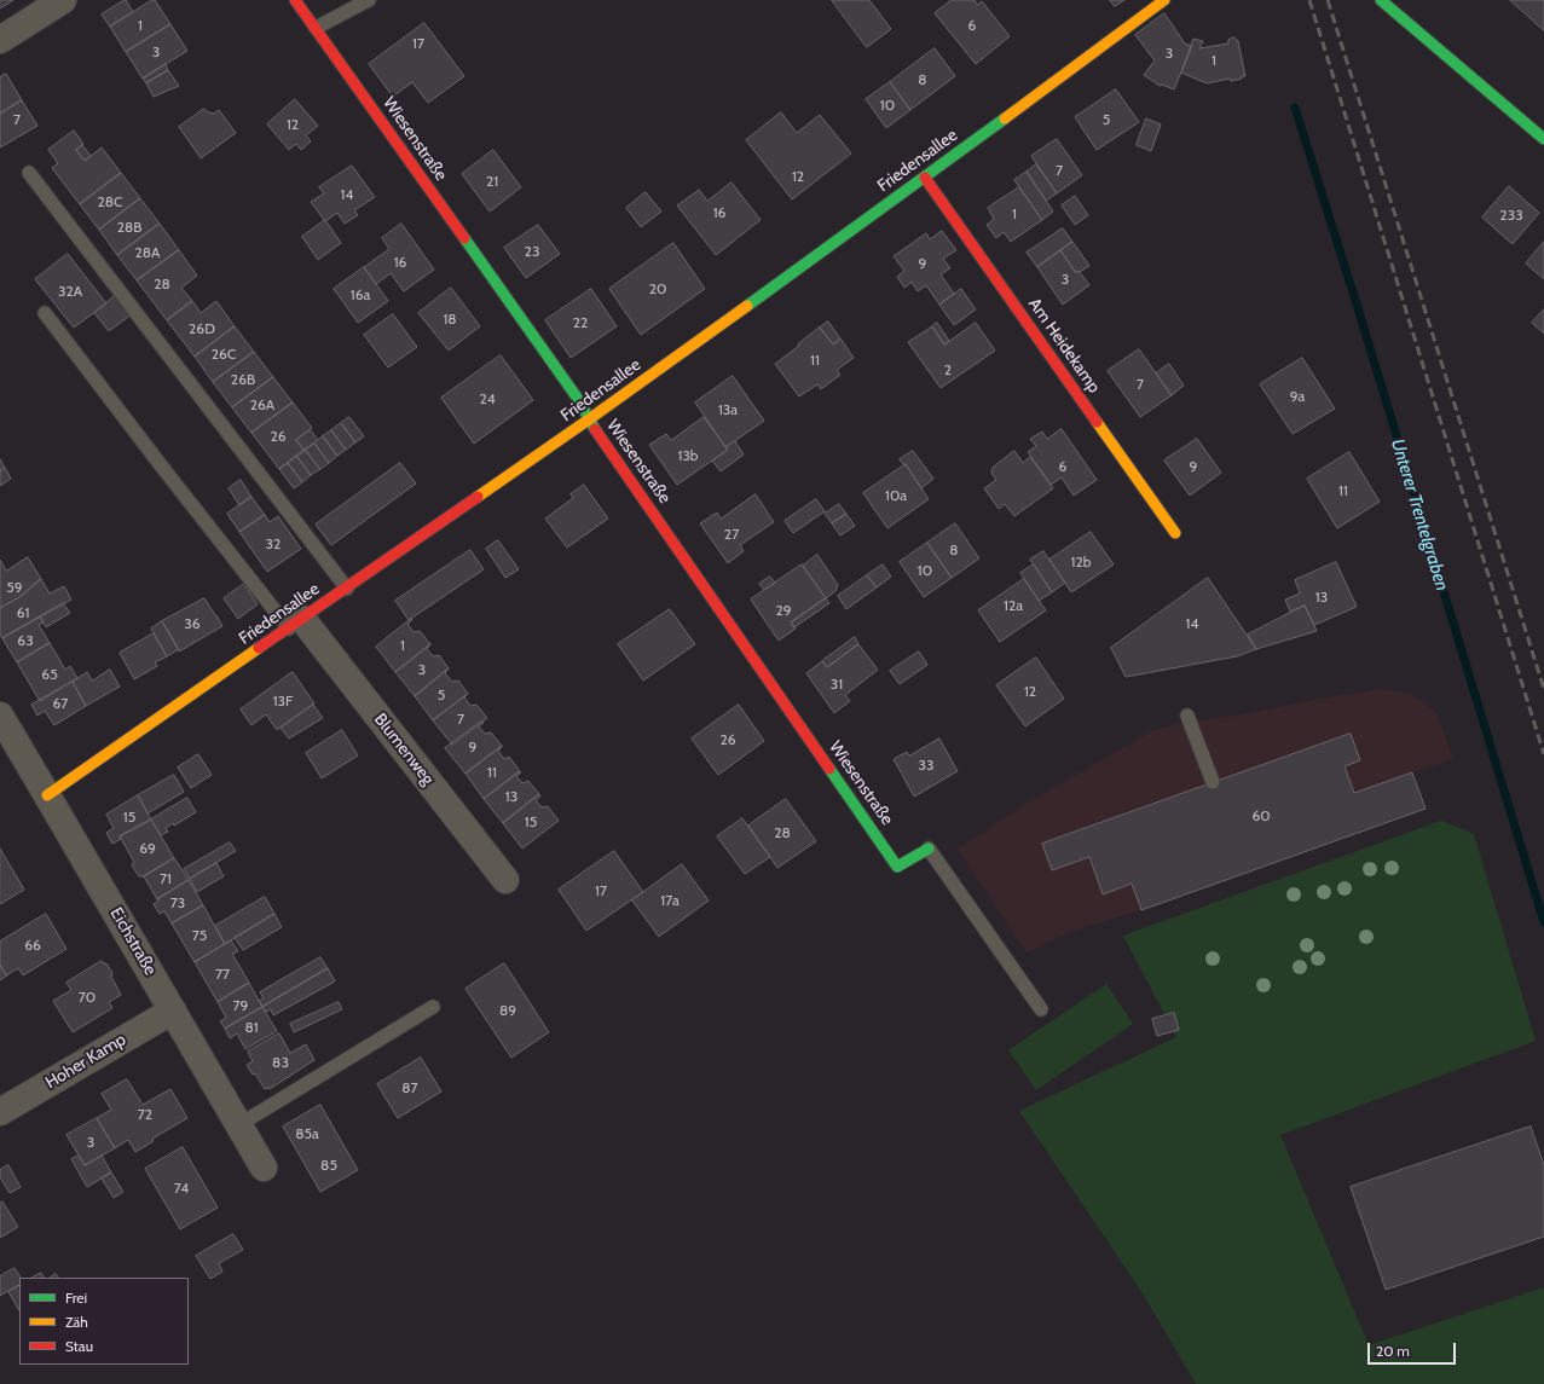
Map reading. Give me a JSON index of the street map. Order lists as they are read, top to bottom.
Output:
{
  "streets": {
    "street": [
      "Wiesenstraße",
      "Friedensallee",
      "Am Heidekamp",
      "Blumenweg",
      "Eichstraße",
      "Hoher Kamp"
    ]
  },
  "crossings": [
    ["Wiesenstraße", "Friedensallee"],
    ["Friedensallee", "Am Heidekamp"],
    ["Friedensallee", "Blumenweg"],
    ["Friedensallee", "Eichstraße"],
    ["Eichstraße", "Hoher Kamp"]
  ],
  "water": ["Unterer Trentelgraben"],
  "house_numbers": [
    "1",
    "6",
    "17",
    "3",
    "3",
    "1",
    "8",
    "10",
    "7",
    "5",
    "12",
    "7",
    "12",
    "21",
    "14",
    "28C",
    "16",
    "1",
    "233",
    "28B",
    "23",
    "28A",
    "16",
    "9",
    "3",
    "28",
    "20",
    "32A",
    "16a",
    "18",
    "22",
    "26D",
    "26C",
    "11",
    "2",
    "26B",
    "7",
    "9a",
    "24",
    "26A",
    "13a",
    "26",
    "13b",
    "6",
    "9",
    "11",
    "10a",
    "27",
    "32",
    "8",
    "12b",
    "10",
    "59",
    "13",
    "12a",
    "29",
    "61",
    "36",
    "14",
    "63",
    "1",
    "3",
    "65",
    "31",
    "12",
    "5",
    "13F",
    "67",
    "7",
    "26",
    "9",
    "33",
    "11",
    "13",
    "60",
    "15",
    "15",
    "28",
    "69",
    "71",
    "17",
    "17a",
    "73",
    "75",
    "66",
    "77",
    "70",
    "79",
    "89",
    "81",
    "83",
    "87",
    "72",
    "85a",
    "3",
    "85",
    "74"
  ],
  "legend": ["Frei", "Zäh", "Stau"],
  "scale_bar": "20 m"
}
